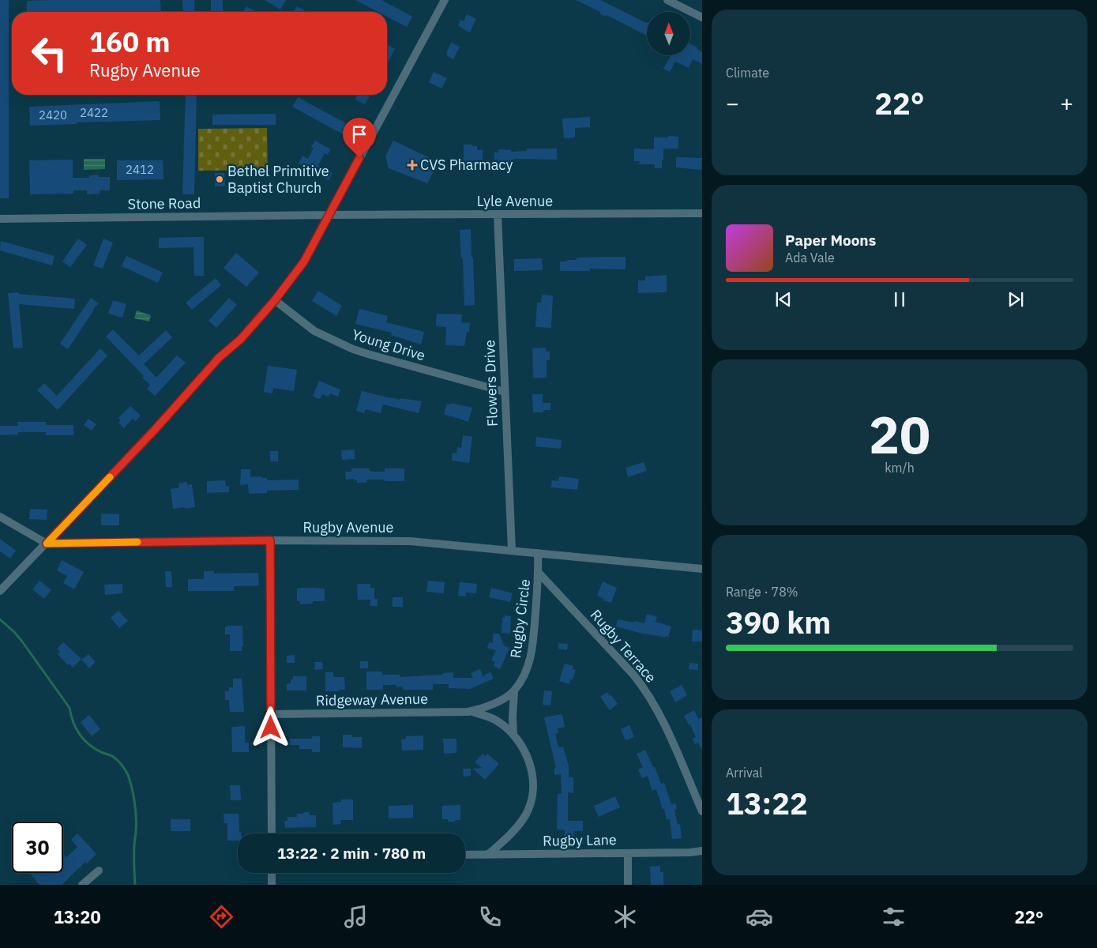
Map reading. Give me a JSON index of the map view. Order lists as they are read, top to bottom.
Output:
{
  "streets": {
    "street": [
      "Lyle Avenue",
      "Stone Road",
      "Young Drive",
      "Flowers Drive",
      "Rugby Avenue",
      "Rugby Circle",
      "Rugby Terrace",
      "Ridgeway Avenue",
      "Rugby Lane"
    ]
  },
  "crossings": [
    ["Lyle Avenue", "Stone Road"],
    ["Lyle Avenue", "Flowers Drive"],
    ["Young Drive", "Flowers Drive"],
    ["Flowers Drive", "Rugby Avenue"],
    ["Rugby Avenue", "Rugby Circle"],
    ["Rugby Circle", "Rugby Terrace"],
    ["Rugby Circle", "Ridgeway Avenue"]
  ],
  "places": {
    "health": ["CVS Pharmacy"],
    "other": ["Bethel Primitive Baptist Church"]
  },
  "house_numbers": ["2422", "2420", "2412"],
  "north": "top",
  "page": {
    "tile": [
      "Climate",
      ["20", "km/h"],
      ["Range · 78%", "390 km"],
      ["Arrival", "13:22"]
    ],
    "turn": ["160 m", "Rugby Avenue"],
    "heat": ["−", "22°", "+"],
    "song": ["Paper Moons", "Ada Vale"],
    "limit": "30",
    "trip": "13:22 · 2 min · 780 m",
    "tabs": ["13:20", "22°"]
  }
}
